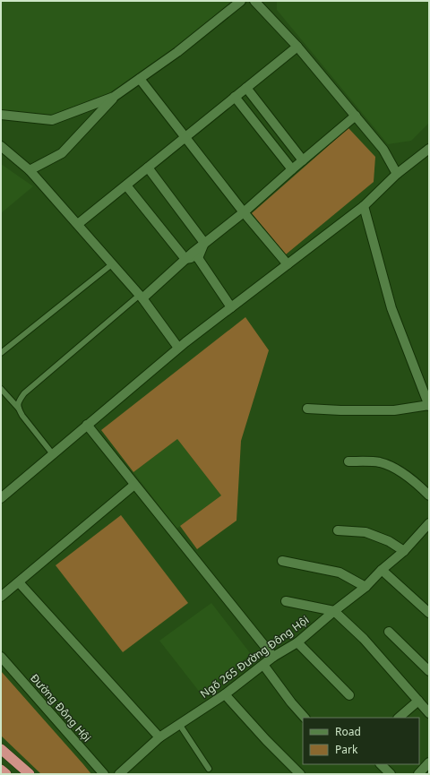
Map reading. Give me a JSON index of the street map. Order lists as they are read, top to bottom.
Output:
{
  "streets": {
    "street": ["Ngõ 265 Đường Đông Hội", "Đường Đông Hội"]
  },
  "legend": ["Road", "Park"]
}
